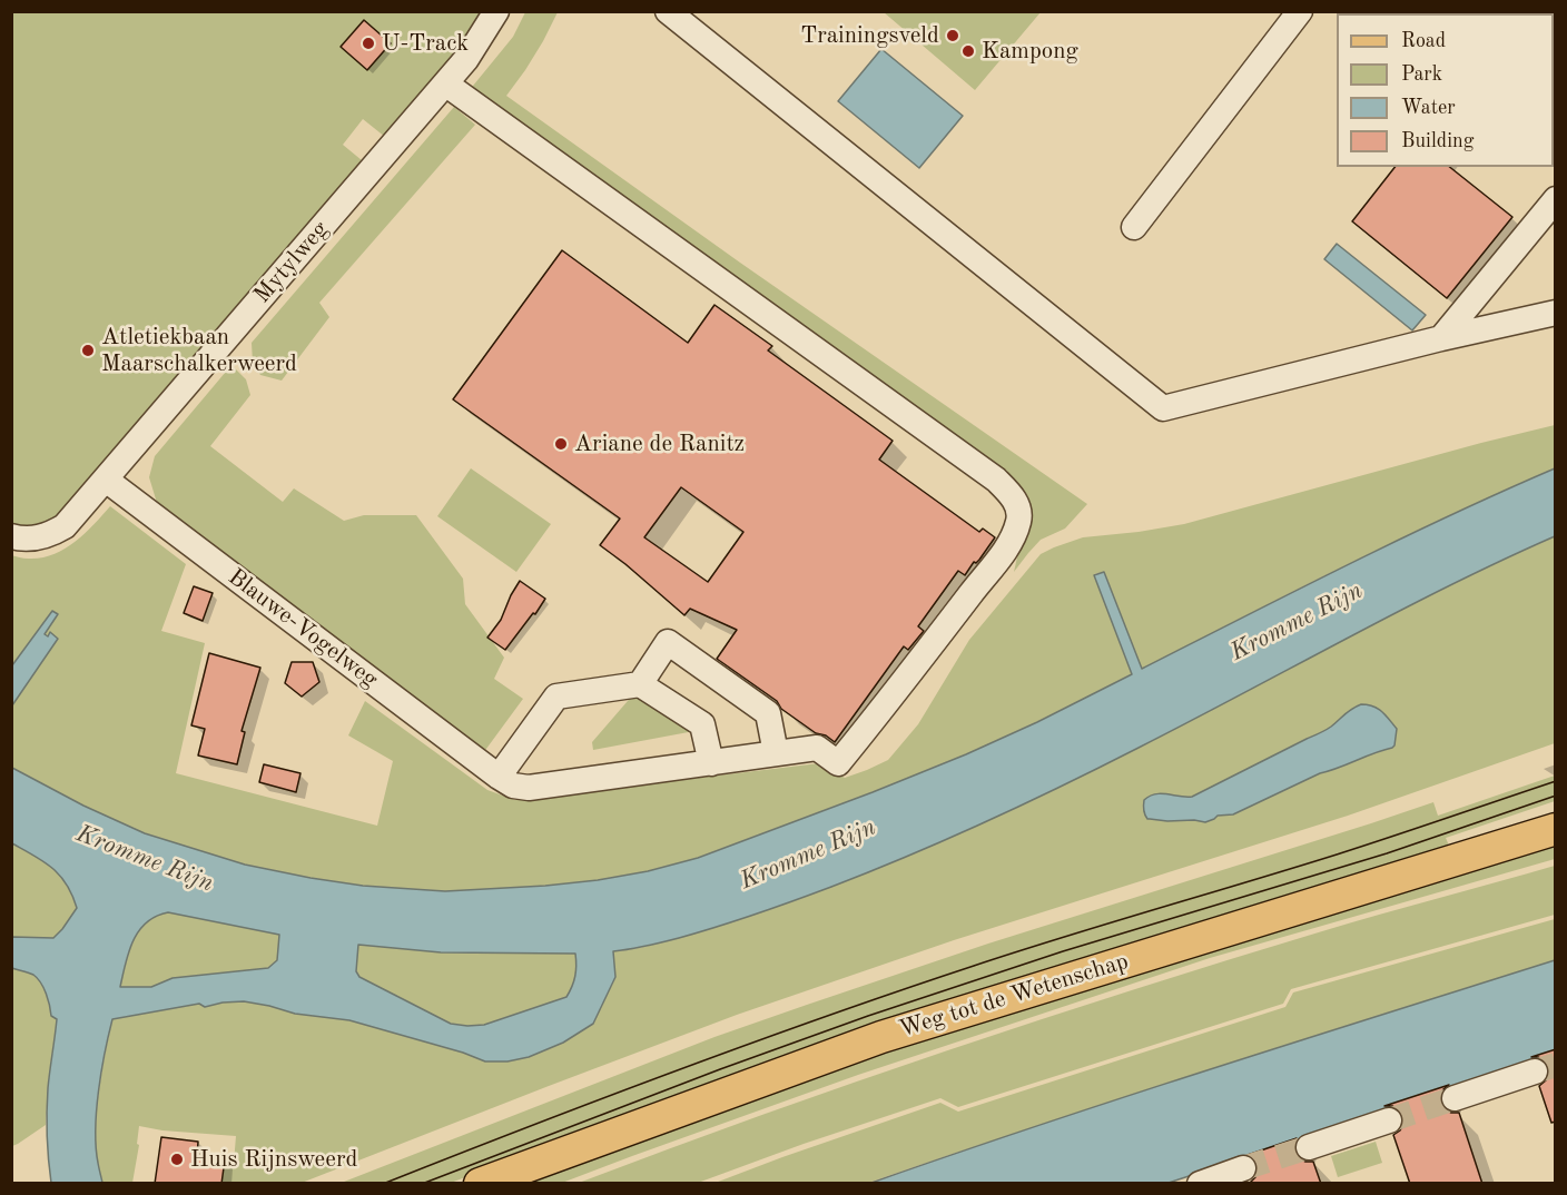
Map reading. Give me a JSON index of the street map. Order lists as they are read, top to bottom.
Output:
{
  "streets": {
    "main road": ["Weg tot de Wetenschap"],
    "street": ["Mytylweg", "Blauwe-Vogelweg"]
  },
  "crossings": [
    ["Mytylweg", "Blauwe-Vogelweg"]
  ],
  "water": ["Kromme Rijn"],
  "places": [
    "Trainingsveld",
    "U-Track",
    "Kampong",
    "Atletiekbaan Maarschalkerweerd",
    "Ariane de Ranitz",
    "Huis Rijnsweerd"
  ],
  "legend": [
    "Road",
    "Park",
    "Water",
    "Building"
  ]
}
